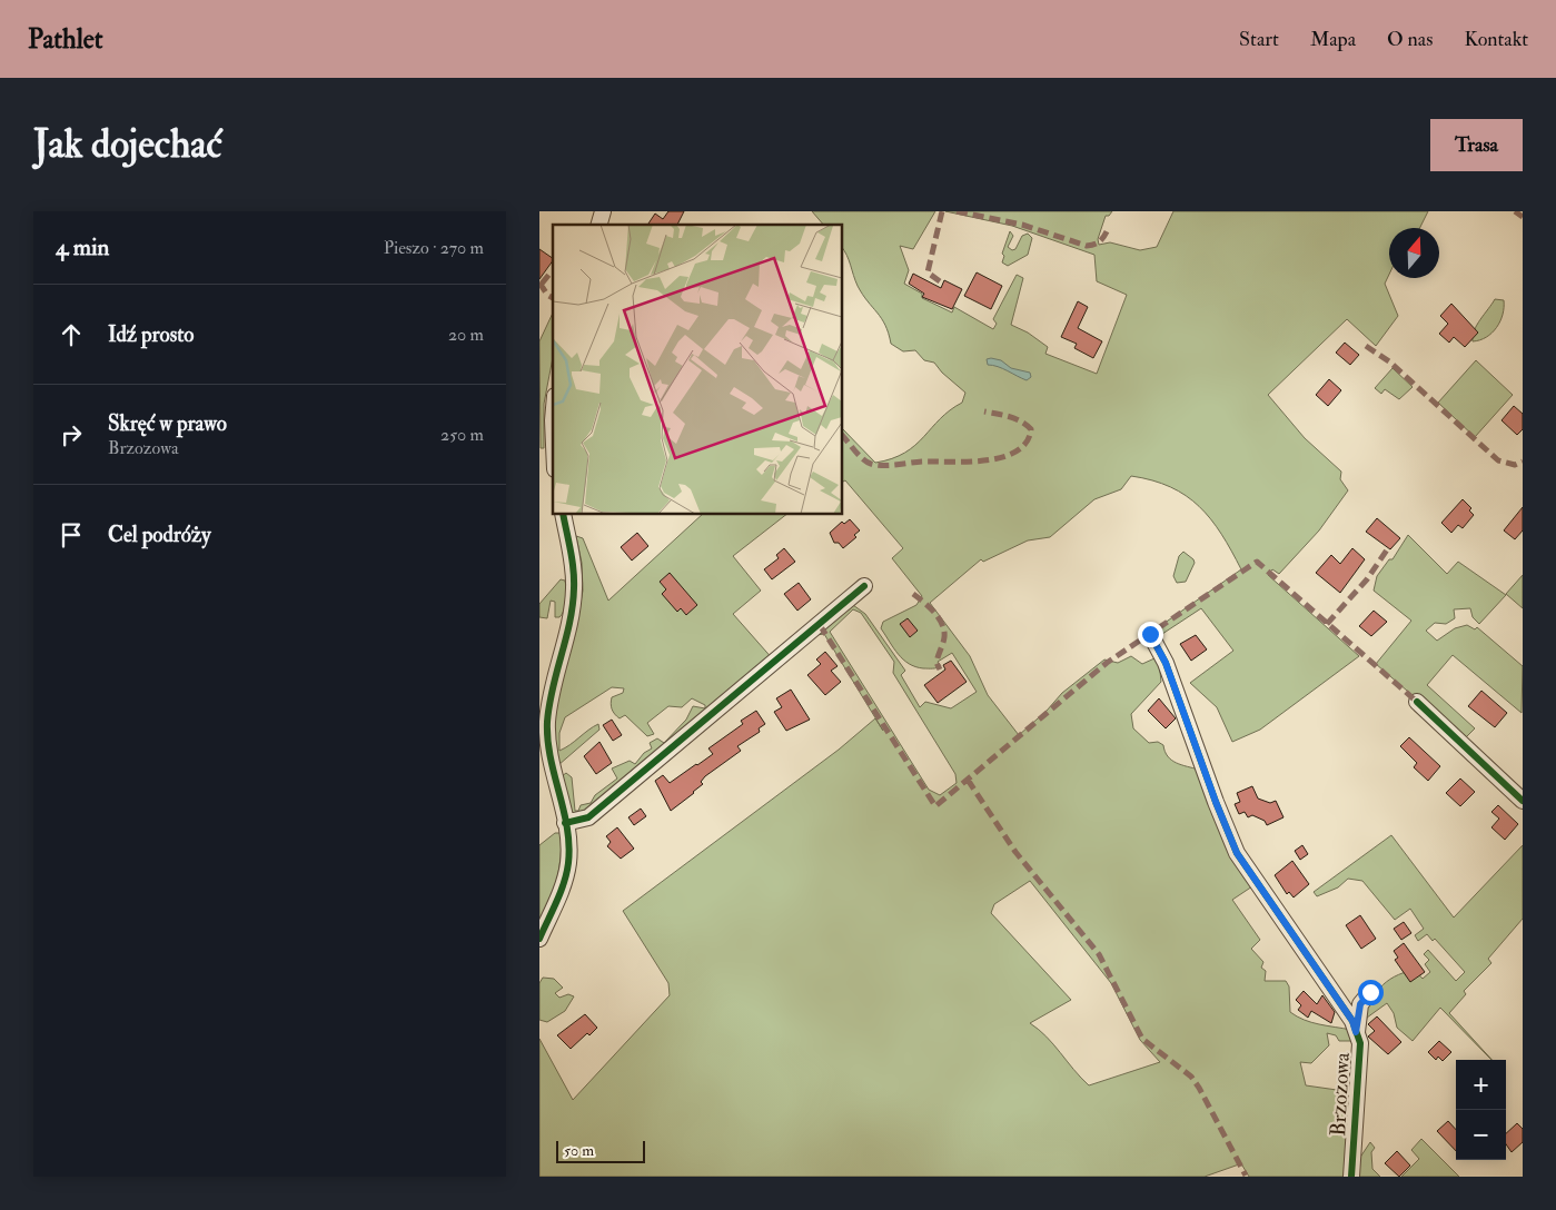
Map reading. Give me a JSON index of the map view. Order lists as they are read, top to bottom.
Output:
{
  "streets": {
    "street": ["Brzozowa"]
  },
  "scale_bar": "50 m",
  "north": "top",
  "page": {
    "header": "Pathlet",
    "nav": [
      "Start",
      "Mapa",
      "O nas",
      "Kontakt"
    ],
    "buttons": "Trasa",
    "title": "Jak dojechać",
    "heading": ["4 min", "Pieszo · 270 m"],
    "list": [
      ["Idź prosto", "20 m"],
      ["Skręć w prawo", "Brzozowa", "250 m"],
      "Cel podróży"
    ],
    "map_buttons": ["+", "−"],
    "scale": "50 m"
  }
}
